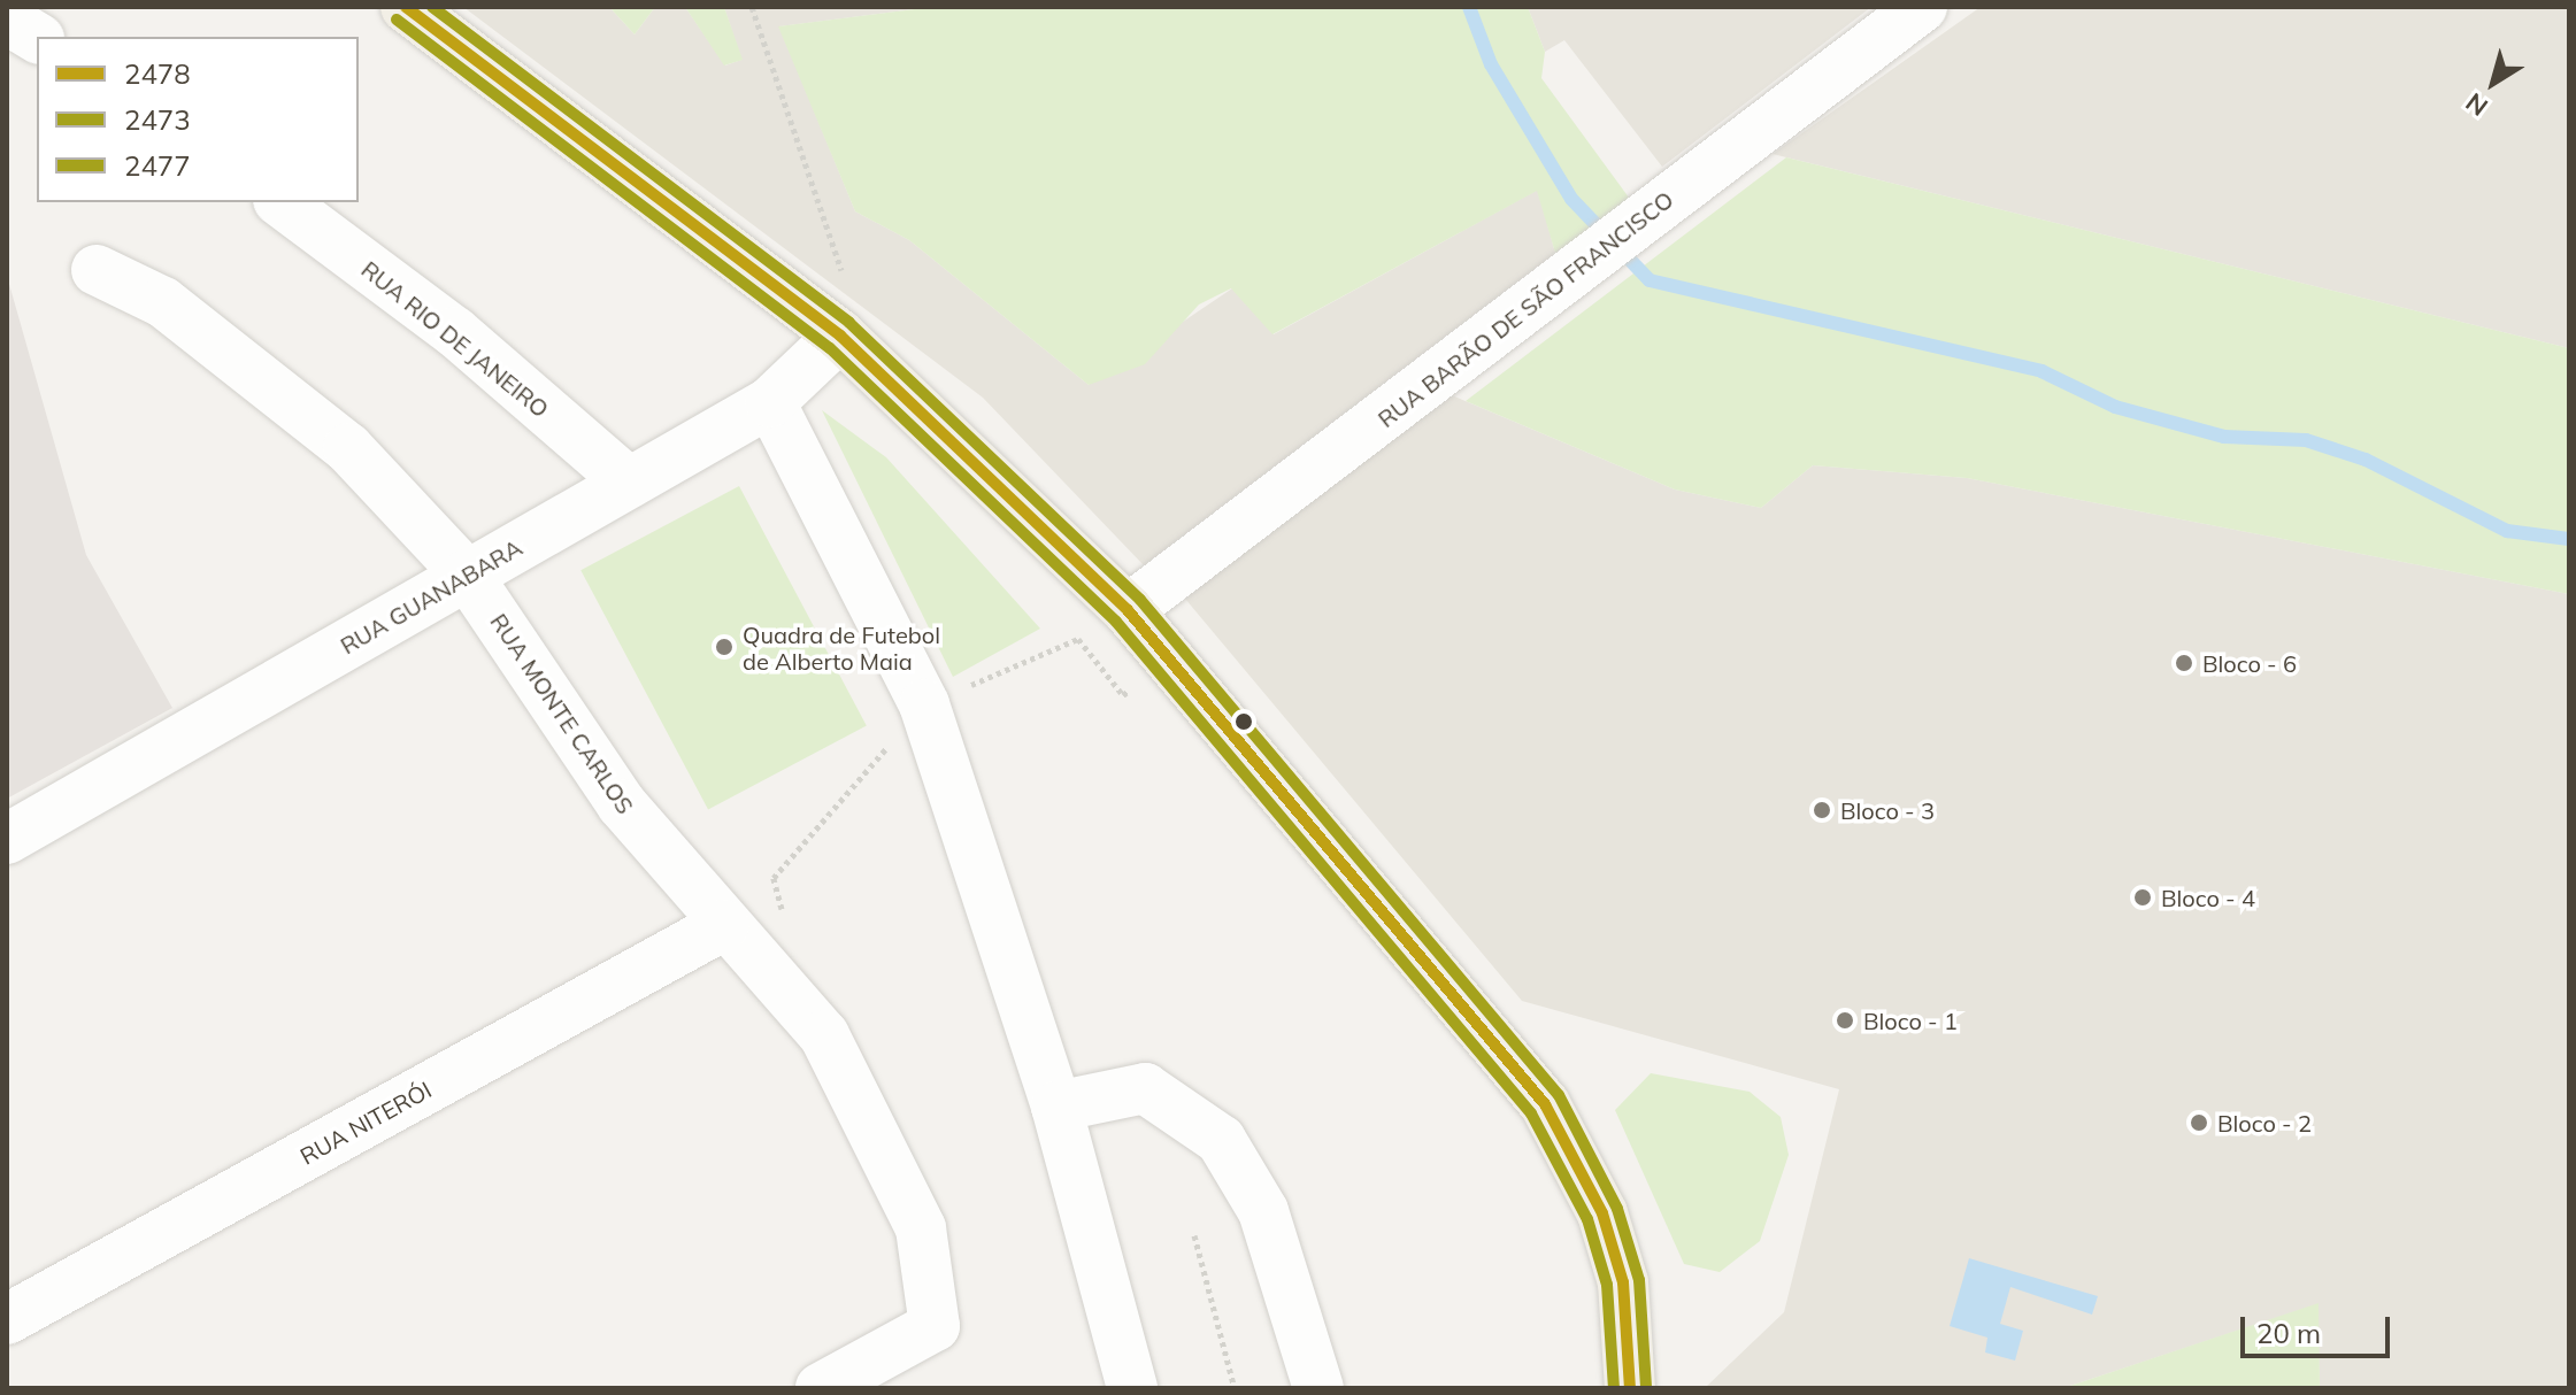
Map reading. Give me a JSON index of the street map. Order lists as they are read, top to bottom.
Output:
{
  "streets": {
    "street": [
      "RUA BARÃO DE SÃO FRANCISCO",
      "RUA RIO DE JANEIRO",
      "RUA GUANABARA",
      "RUA MONTE CARLOS",
      "RUA NITERÓI"
    ]
  },
  "crossings": [
    ["RUA RIO DE JANEIRO", "RUA GUANABARA"],
    ["RUA GUANABARA", "RUA MONTE CARLOS"],
    ["RUA MONTE CARLOS", "RUA NITERÓI"]
  ],
  "places": [
    "Quadra de Futebol de Alberto Maia",
    "Bloco - 6",
    "Bloco - 3",
    "Bloco - 4",
    "Bloco - 1",
    "Bloco - 2"
  ],
  "lines": ["transit line 2478", "transit line 2477", "transit line 2473"],
  "legend": ["2478", "2473", "2477"],
  "scale_bar": "20 m",
  "north": "bottom left"
}
